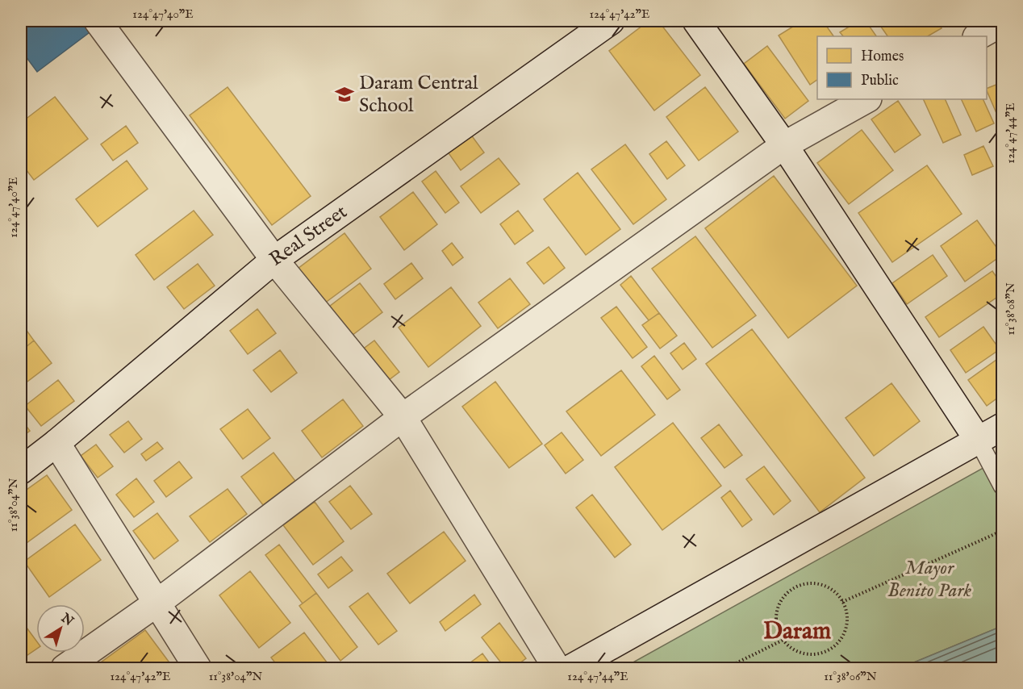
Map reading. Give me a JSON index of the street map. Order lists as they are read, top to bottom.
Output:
{
  "streets": {
    "street": ["Real Street"]
  },
  "districts": ["Daram"],
  "parks": ["Mayor Benito Park"],
  "places": {
    "school or university": ["Daram Central School"]
  },
  "legend": ["Homes", "Public"],
  "north": "top right",
  "coordinates": [
    "124°47'40\"E",
    "124°47'42\"E",
    "124°47'44\"E",
    "11°38'08\"N",
    "11°38'04\"N",
    "11°38'06\"N"
  ]
}
